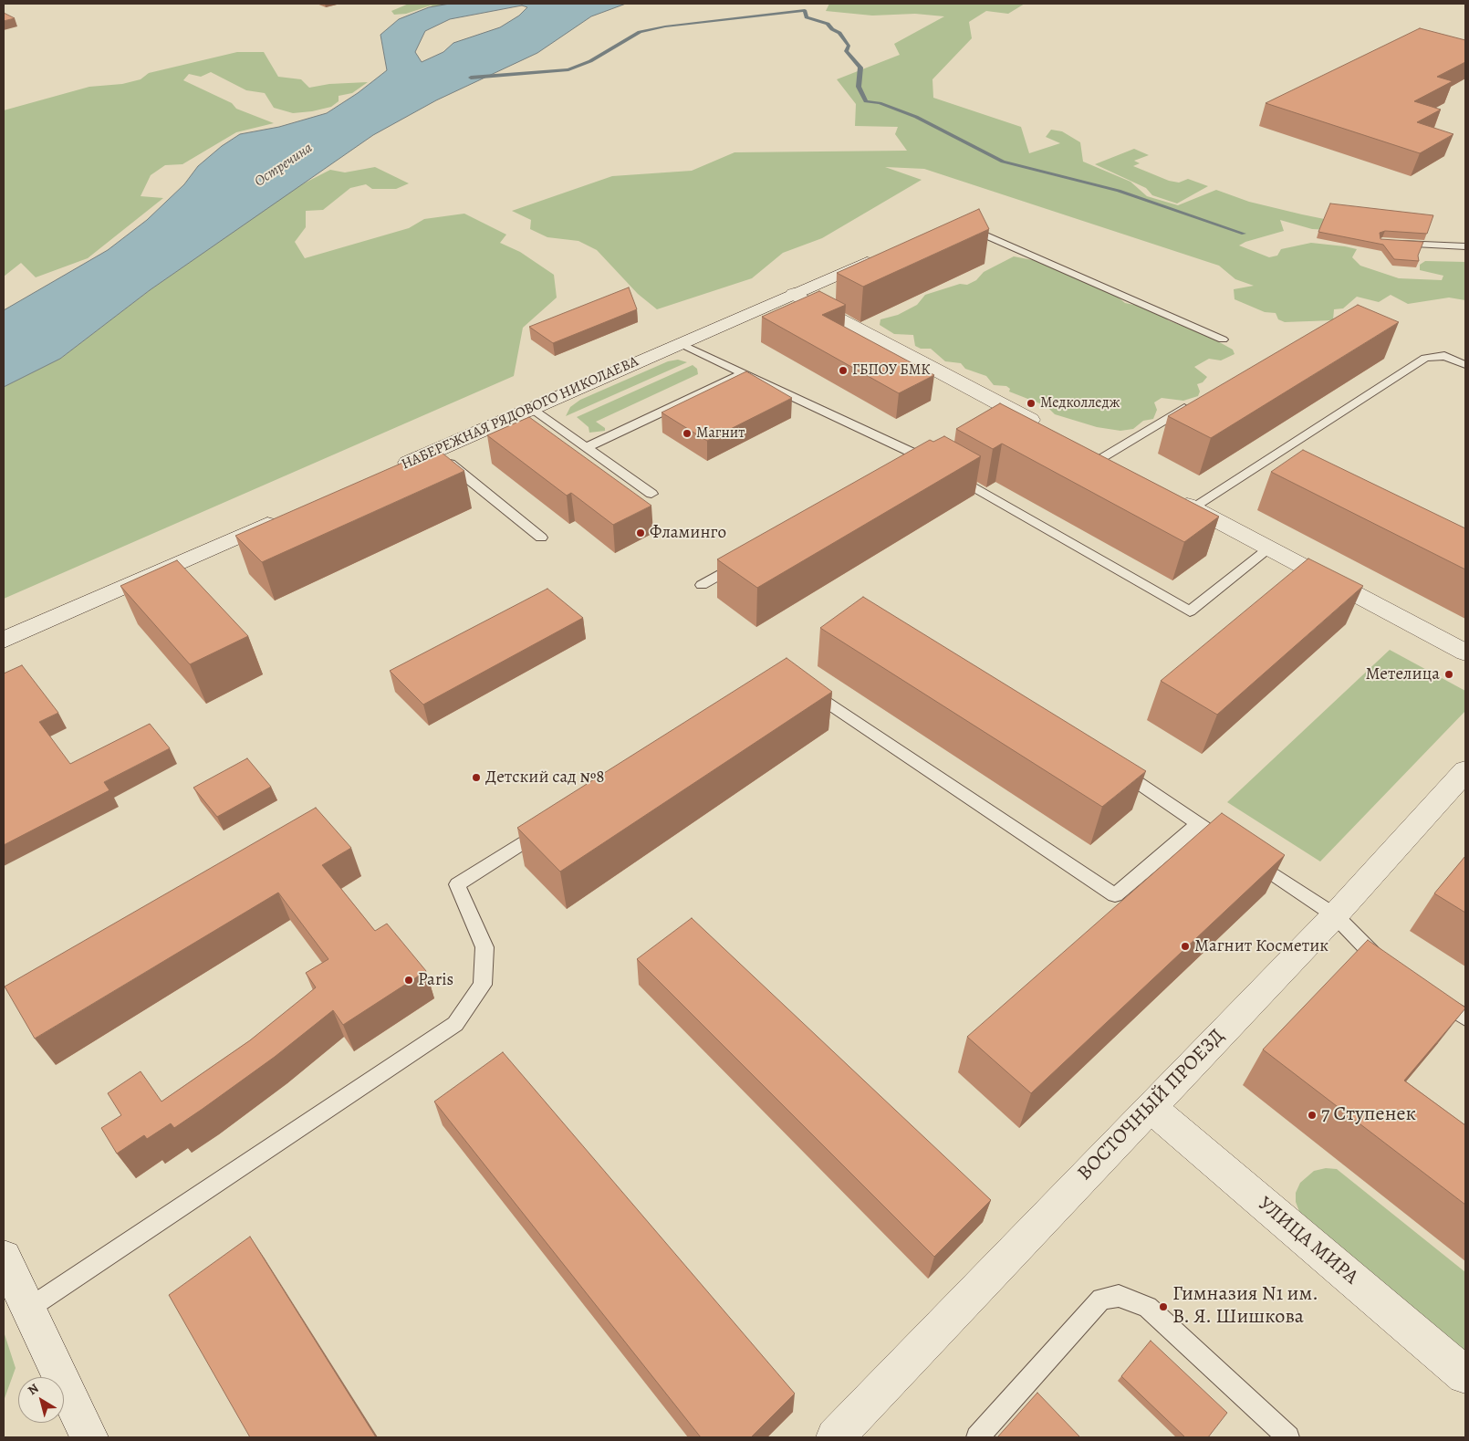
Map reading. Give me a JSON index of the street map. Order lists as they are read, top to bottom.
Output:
{
  "streets": {
    "street": ["НАБЕРЕЖНАЯ РЯДОВОГО НИКОЛАЕВА", "ВОСТОЧНЫЙ ПРОЕЗД", "УЛИЦА МИРА"]
  },
  "crossings": [
    ["ВОСТОЧНЫЙ ПРОЕЗД", "УЛИЦА МИРА"]
  ],
  "water": ["Остречина"],
  "places": [
    "ГБПОУ БМК",
    "Медколледж",
    "Магнит",
    "Фламинго",
    "Метелица",
    "Детский сад №8",
    "Магнит Косметик",
    "Paris",
    "7 Ступенек",
    "Гимназия N1 им. В. Я. Шишкова"
  ],
  "north": "top left"
}
